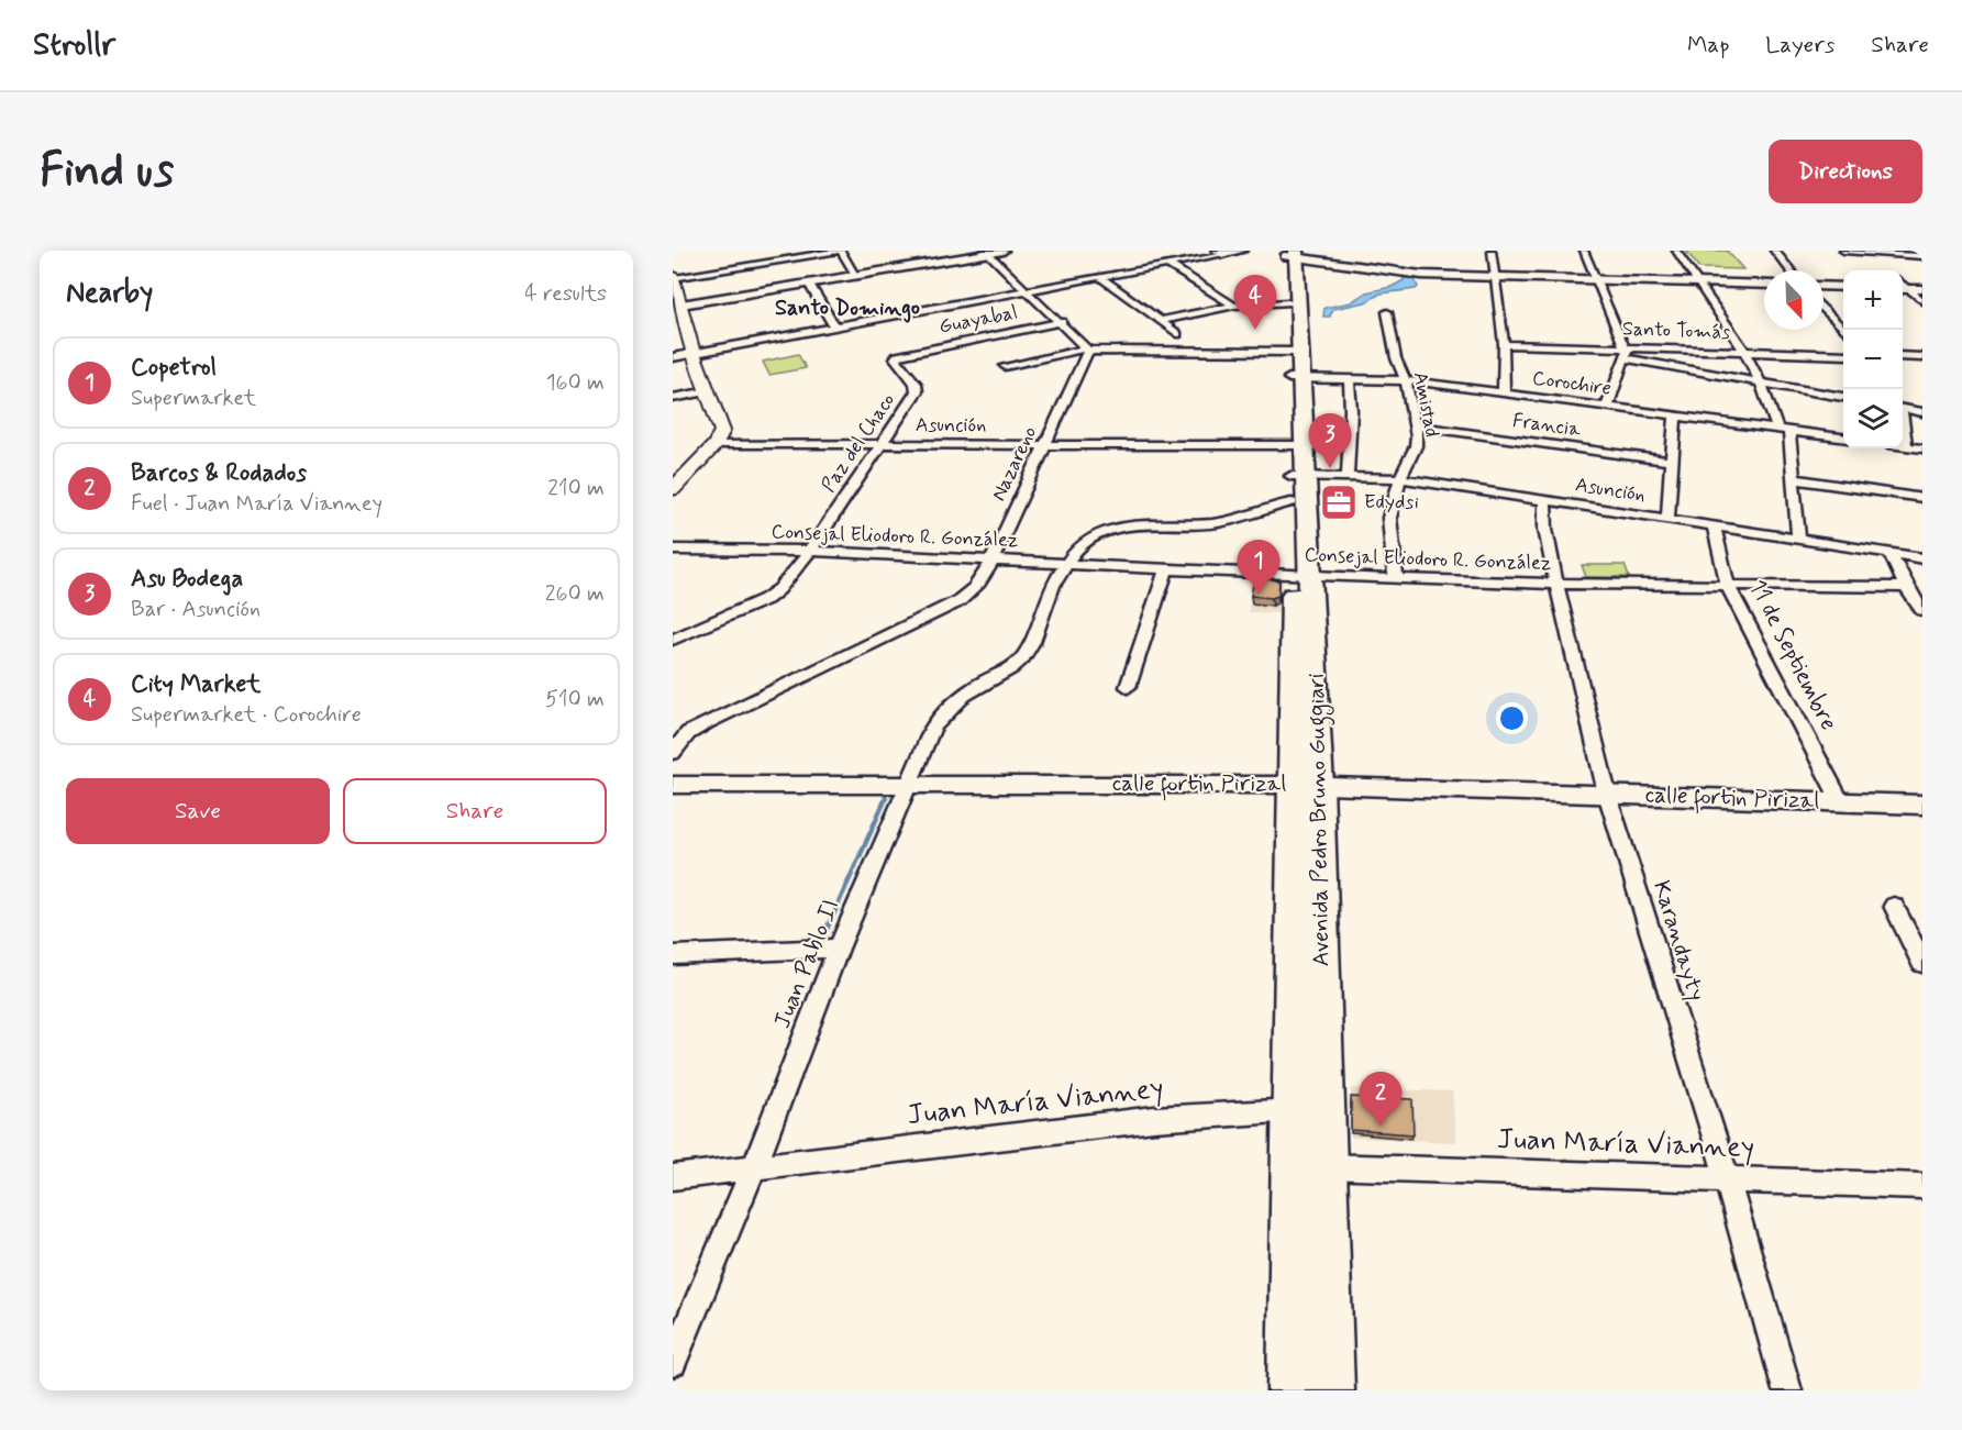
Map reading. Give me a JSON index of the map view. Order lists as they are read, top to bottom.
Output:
{
  "streets": {
    "main road": ["Avenida Pedro Bruno Guggiari"],
    "street": [
      "Guayabal",
      "Santo Tomás",
      "Corochire",
      "Amistad",
      "Asunción",
      "Francia",
      "Paz del Chaco",
      "Nazareno",
      "Consejal Eliodoro R. González",
      "11 de Septiembre",
      "calle fortin Pirizal",
      "Karandayty",
      "Juan Pablo II",
      "Juan María Vianney"
    ]
  },
  "crossings": [
    ["Guayabal", "Paz del Chaco"],
    ["Corochire", "Amistad"],
    ["Corochire", "Nazareno"],
    ["Corochire", "Avenida Pedro Bruno Guggiari"],
    ["Amistad", "Asunción"],
    ["Amistad", "Francia"],
    ["Amistad", "Consejal Eliodoro R. González"],
    ["Asunción", "Paz del Chaco"],
    ["Asunción", "Nazareno"],
    ["Asunción", "11 de Septiembre"],
    ["Asunción", "Avenida Pedro Bruno Guggiari"],
    ["Asunción", "Karandayty"],
    ["Asunción", "Juan Pablo II"],
    ["Paz del Chaco", "Consejal Eliodoro R. González"],
    ["Nazareno", "Consejal Eliodoro R. González"],
    ["Consejal Eliodoro R. González", "11 de Septiembre"],
    ["Consejal Eliodoro R. González", "Avenida Pedro Bruno Guggiari"],
    ["Consejal Eliodoro R. González", "Karandayty"],
    ["Consejal Eliodoro R. González", "Juan Pablo II"],
    ["11 de Septiembre", "calle fortin Pirizal"],
    ["calle fortin Pirizal", "Avenida Pedro Bruno Guggiari"],
    ["calle fortin Pirizal", "Karandayty"],
    ["calle fortin Pirizal", "Juan Pablo II"],
    ["Avenida Pedro Bruno Guggiari", "Juan Pablo II"],
    ["Avenida Pedro Bruno Guggiari", "Juan María Vianney"],
    ["Karandayty", "Juan María Vianney"],
    ["Juan Pablo II", "Juan María Vianney"]
  ],
  "districts": ["Santo Domingo"],
  "places": {
    "office": ["Edydsi"]
  },
  "north": "bottom right",
  "page": {
    "header": "Strollr",
    "nav": ["Map", "Layers", "Share"],
    "buttons": [
      "Directions",
      ["Save", "Share"]
    ],
    "title": "Find us",
    "heading": ["Nearby", "4 results"],
    "map_buttons": ["+", "−"],
    "pins": [
      "4",
      "3",
      "1",
      "2"
    ],
    "list": [
      {
        "mark": "1",
        "name": "Copetrol",
        "note": "Supermarket",
        "value": "160 m"
      },
      {
        "mark": "2",
        "name": "Barcos & Rodados",
        "note": "Fuel · Juan María Vianney",
        "value": "210 m"
      },
      {
        "mark": "3",
        "name": "Asu Bodega",
        "note": "Bar · Asunción",
        "value": "260 m"
      },
      {
        "mark": "4",
        "name": "City Market",
        "note": "Supermarket · Corochire",
        "value": "510 m"
      }
    ]
  }
}
